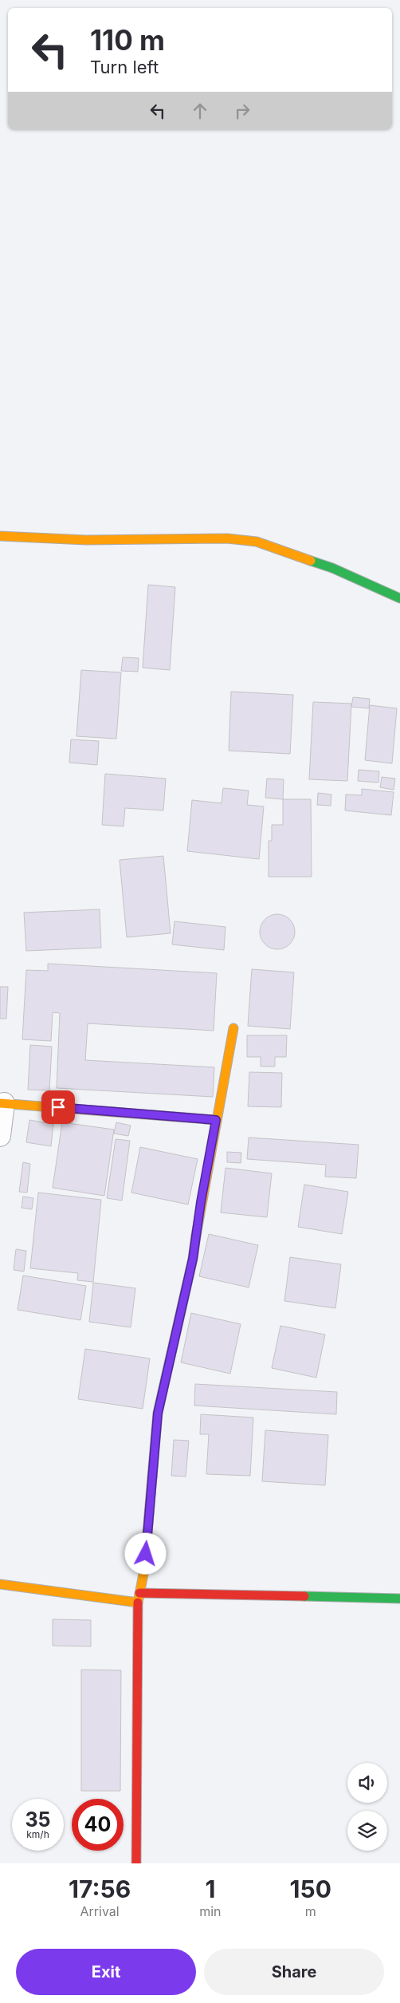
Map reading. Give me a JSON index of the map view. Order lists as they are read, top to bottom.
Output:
{
  "page": {
    "turn": ["110 m", "Turn left"],
    "speed": "35 km/h",
    "limit": "40",
    "eta": [
      "17:56",
      "Arrival",
      "1",
      "min",
      "150",
      "m"
    ],
    "buttons": ["Exit", "Share"]
  }
}
